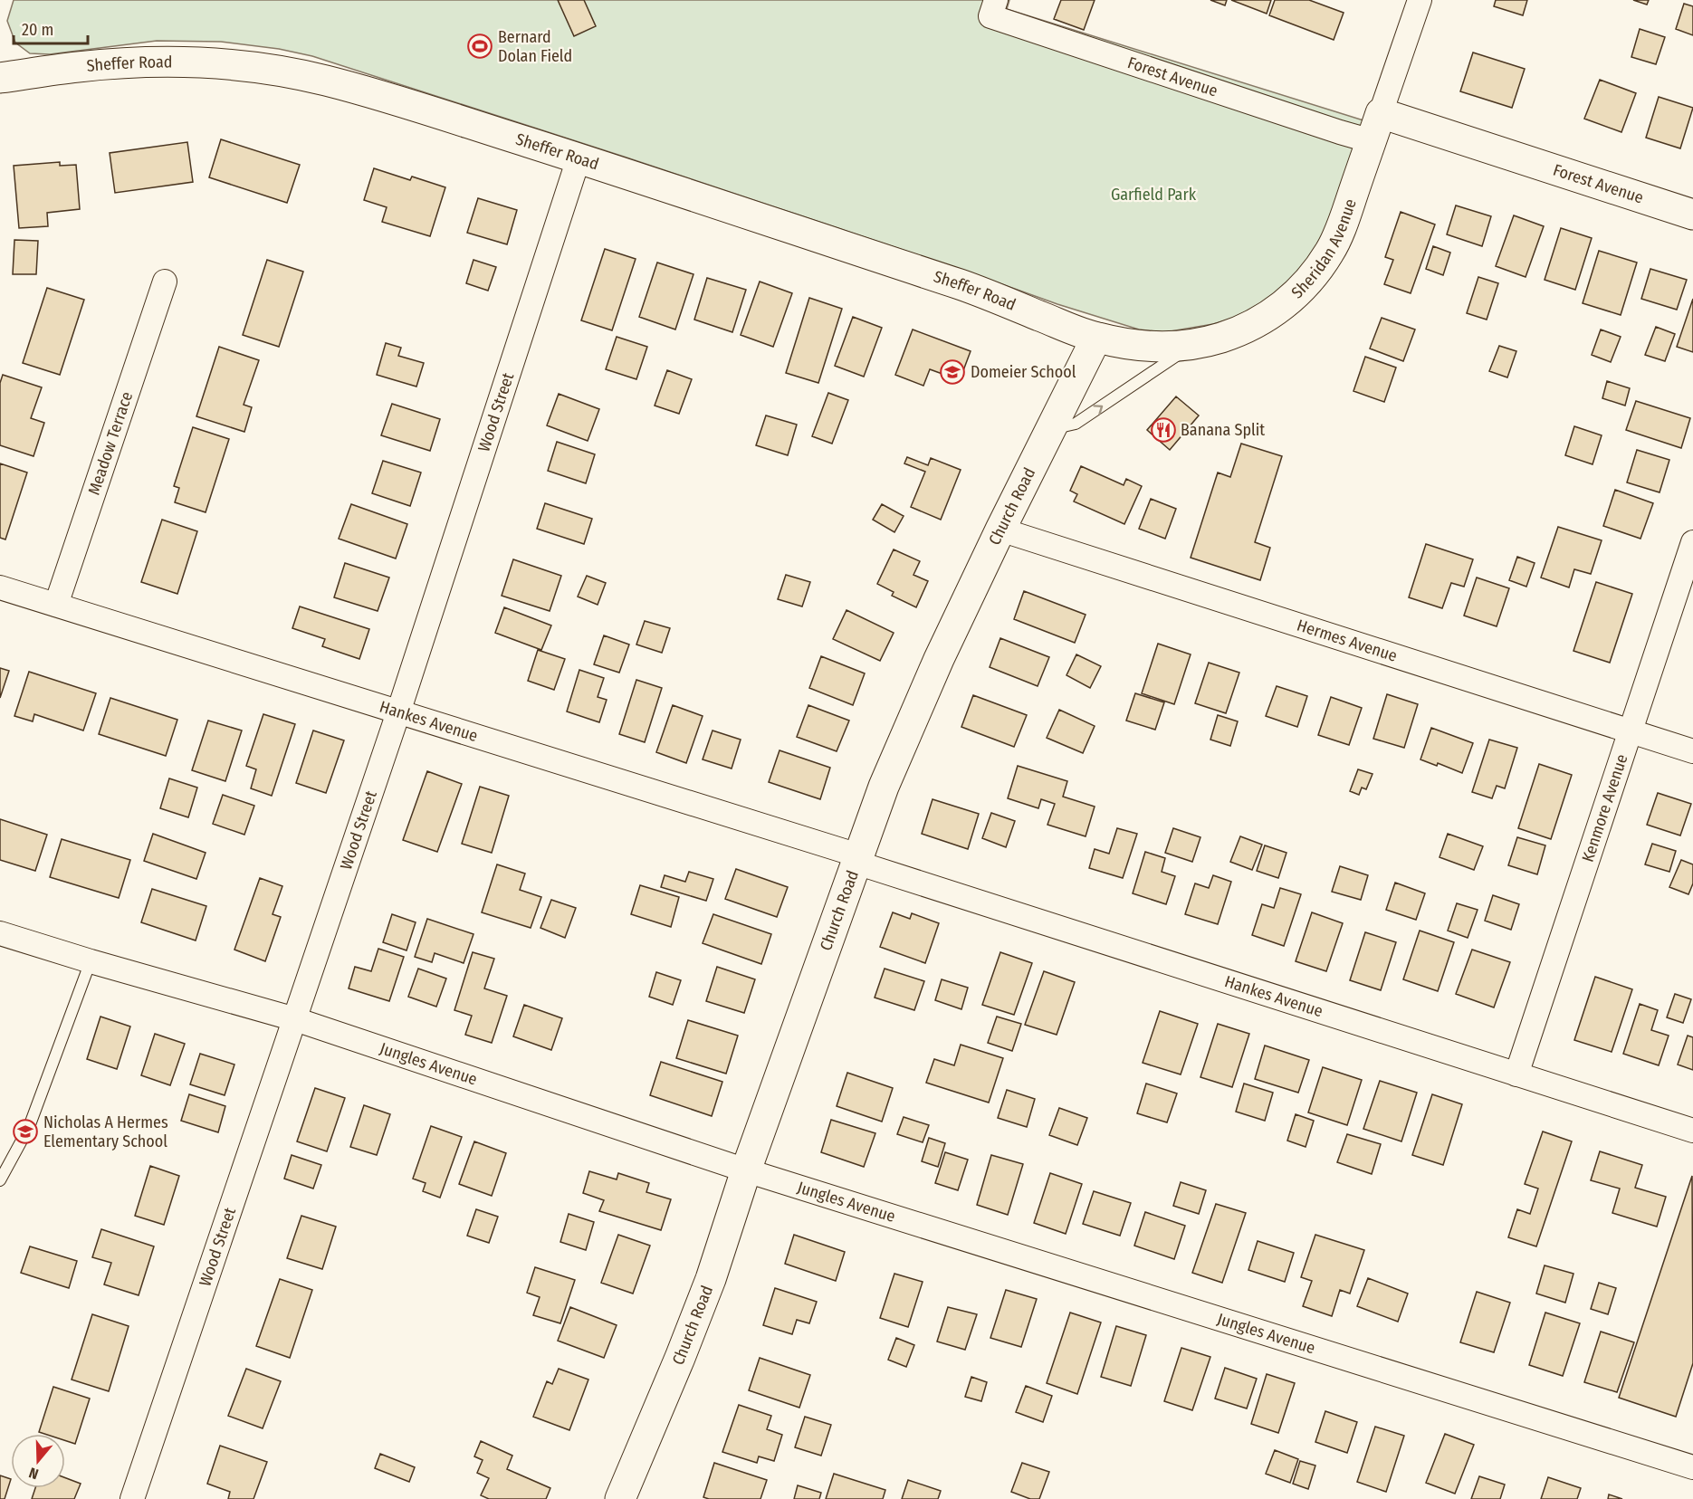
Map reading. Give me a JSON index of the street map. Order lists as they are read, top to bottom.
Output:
{
  "streets": {
    "street": [
      "Sheffer Road",
      "Forest Avenue",
      "Sheridan Avenue",
      "Wood Street",
      "Meadow Terrace",
      "Church Road",
      "Hermes Avenue",
      "Hankes Avenue",
      "Kenmore Avenue",
      "Jungles Avenue"
    ]
  },
  "crossings": [
    ["Sheffer Road", "Sheridan Avenue"],
    ["Sheffer Road", "Wood Street"],
    ["Sheffer Road", "Church Road"],
    ["Forest Avenue", "Sheridan Avenue"],
    ["Sheridan Avenue", "Church Road"],
    ["Wood Street", "Hankes Avenue"],
    ["Wood Street", "Jungles Avenue"],
    ["Meadow Terrace", "Hankes Avenue"],
    ["Church Road", "Hermes Avenue"],
    ["Church Road", "Hankes Avenue"],
    ["Church Road", "Jungles Avenue"],
    ["Hermes Avenue", "Kenmore Avenue"],
    ["Hankes Avenue", "Kenmore Avenue"]
  ],
  "parks": ["Garfield Park"],
  "places": {
    "sports": ["Bernard Dolan Field"],
    "school or university": ["Domeier School", "Nicholas A Hermes Elementary School"],
    "restaurant": ["Banana Split"]
  },
  "scale_bar": "20 m",
  "north": "bottom"
}
